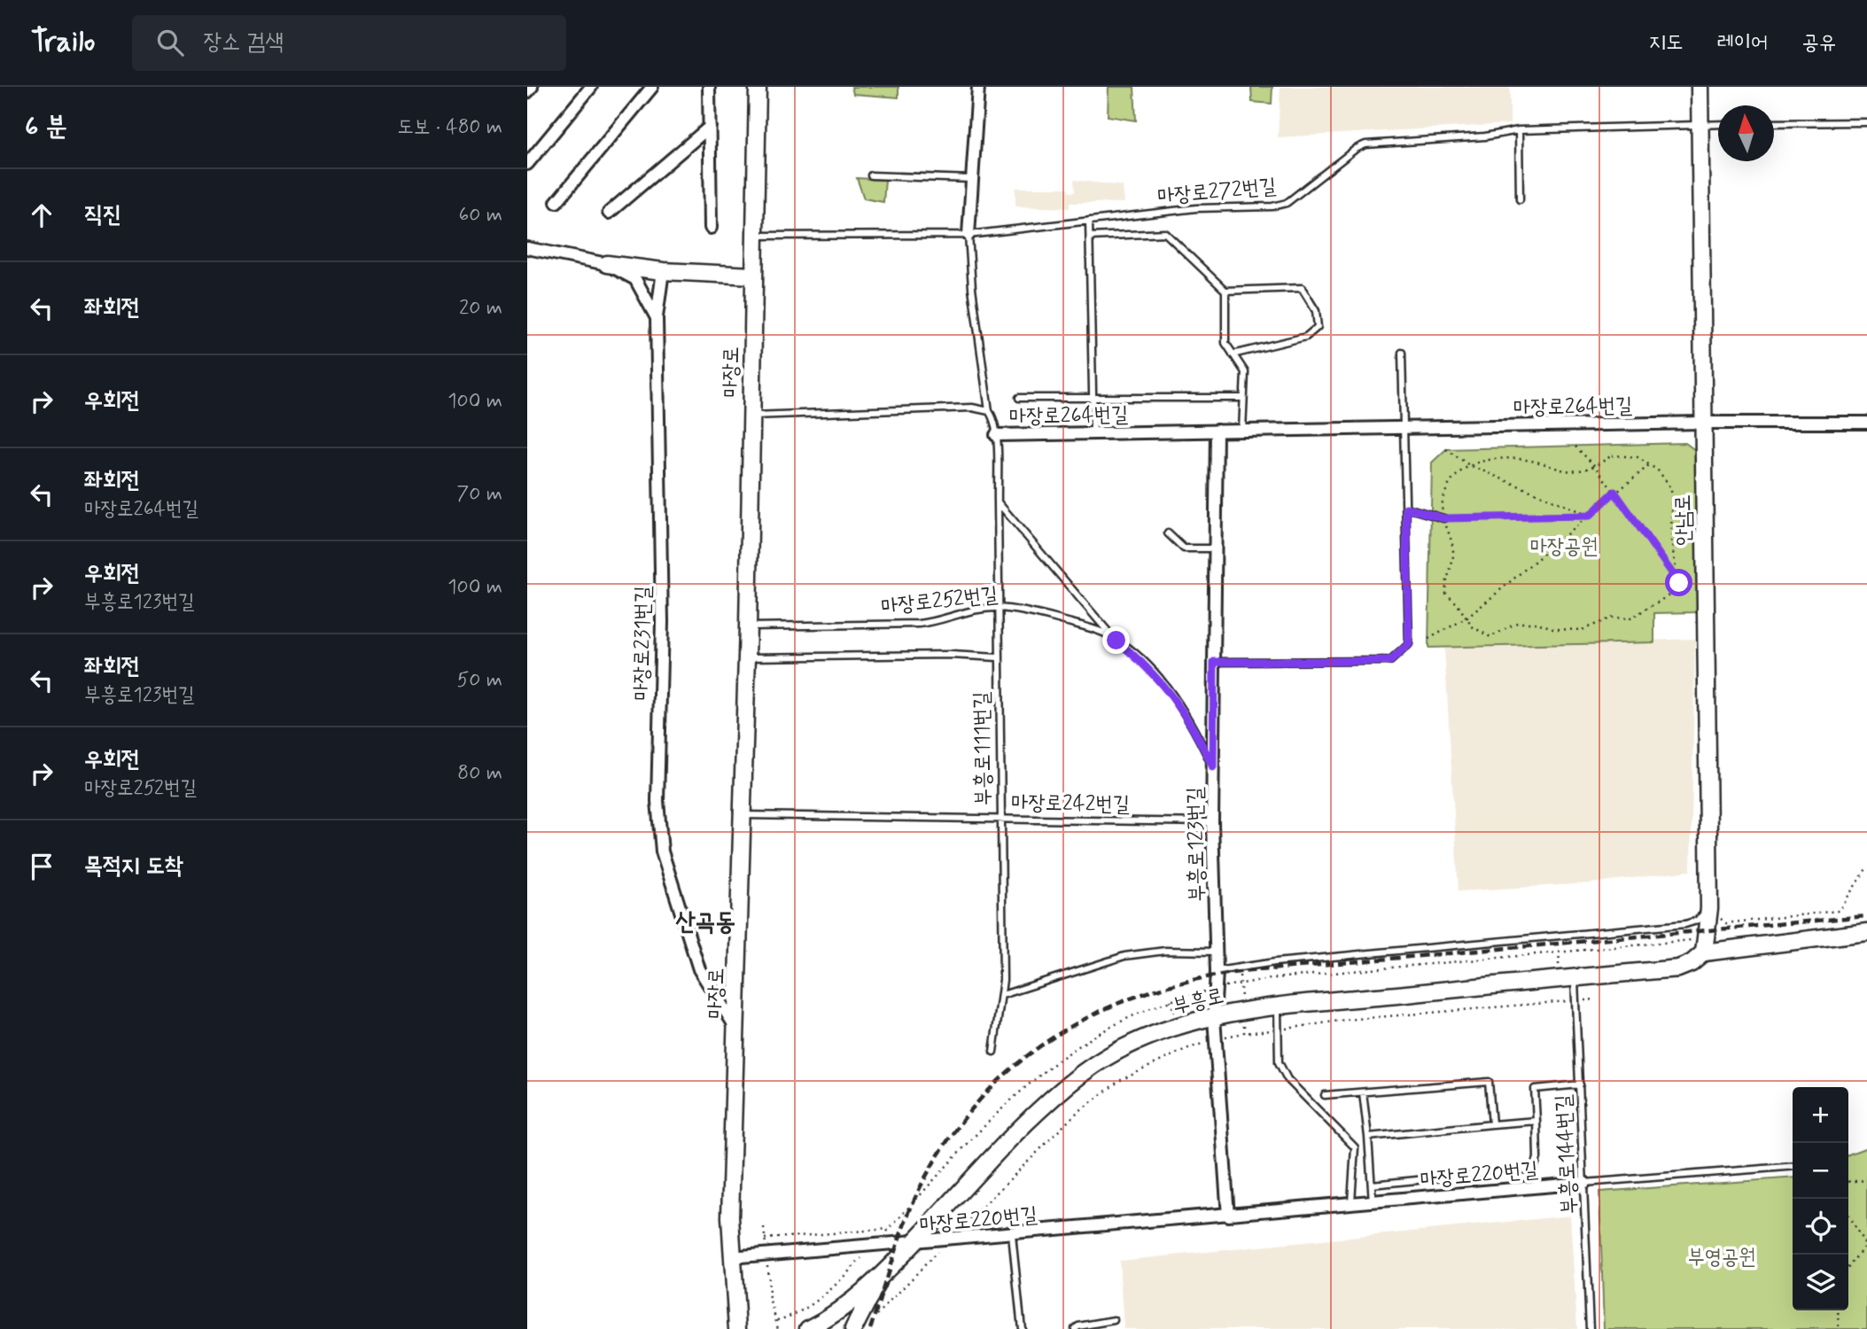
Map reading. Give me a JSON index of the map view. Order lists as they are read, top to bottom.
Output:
{
  "streets": {
    "main road": ["마장로", "안남로", "부흥로"],
    "street": [
      "마장로264번길",
      "마장로231번길",
      "부흥로123번길",
      "마장로220번길"
    ],
    "lane": [
      "마장로272번길",
      "마장로252번길",
      "부흥로111번길",
      "마장로242번길",
      "부흥로144번길"
    ]
  },
  "crossings": [
    ["마장로272번길", "마장로"],
    ["마장로272번길", "안남로"],
    ["마장로", "마장로264번길"],
    ["마장로", "마장로252번길"],
    ["마장로", "마장로231번길"],
    ["마장로", "마장로242번길"],
    ["마장로", "마장로220번길"],
    ["마장로264번길", "안남로"],
    ["마장로264번길", "부흥로111번길"],
    ["마장로264번길", "부흥로123번길"],
    ["안남로", "부흥로"],
    ["마장로252번길", "부흥로111번길"],
    ["마장로252번길", "부흥로123번길"],
    ["부흥로111번길", "마장로242번길"],
    ["마장로242번길", "부흥로123번길"],
    ["부흥로123번길", "부흥로"],
    ["부흥로", "부흥로144번길"],
    ["부흥로", "마장로220번길"],
    ["부흥로144번길", "마장로220번길"]
  ],
  "districts": ["산곡동"],
  "parks": ["마장공원", "부영공원"],
  "north": "top",
  "page": {
    "header": "Trailo",
    "search": "장소 검색",
    "nav": ["지도", "레이어", "공유"],
    "heading": ["6 분", "도보 · 480 m"],
    "list": [
      ["직진", "60 m"],
      ["좌회전", "20 m"],
      ["우회전", "100 m"],
      ["좌회전", "마장로264번길", "70 m"],
      ["우회전", "부흥로123번길", "100 m"],
      ["좌회전", "부흥로123번길", "50 m"],
      ["우회전", "마장로252번길", "80 m"],
      "목적지 도착"
    ],
    "map_buttons": ["+", "−"]
  }
}
